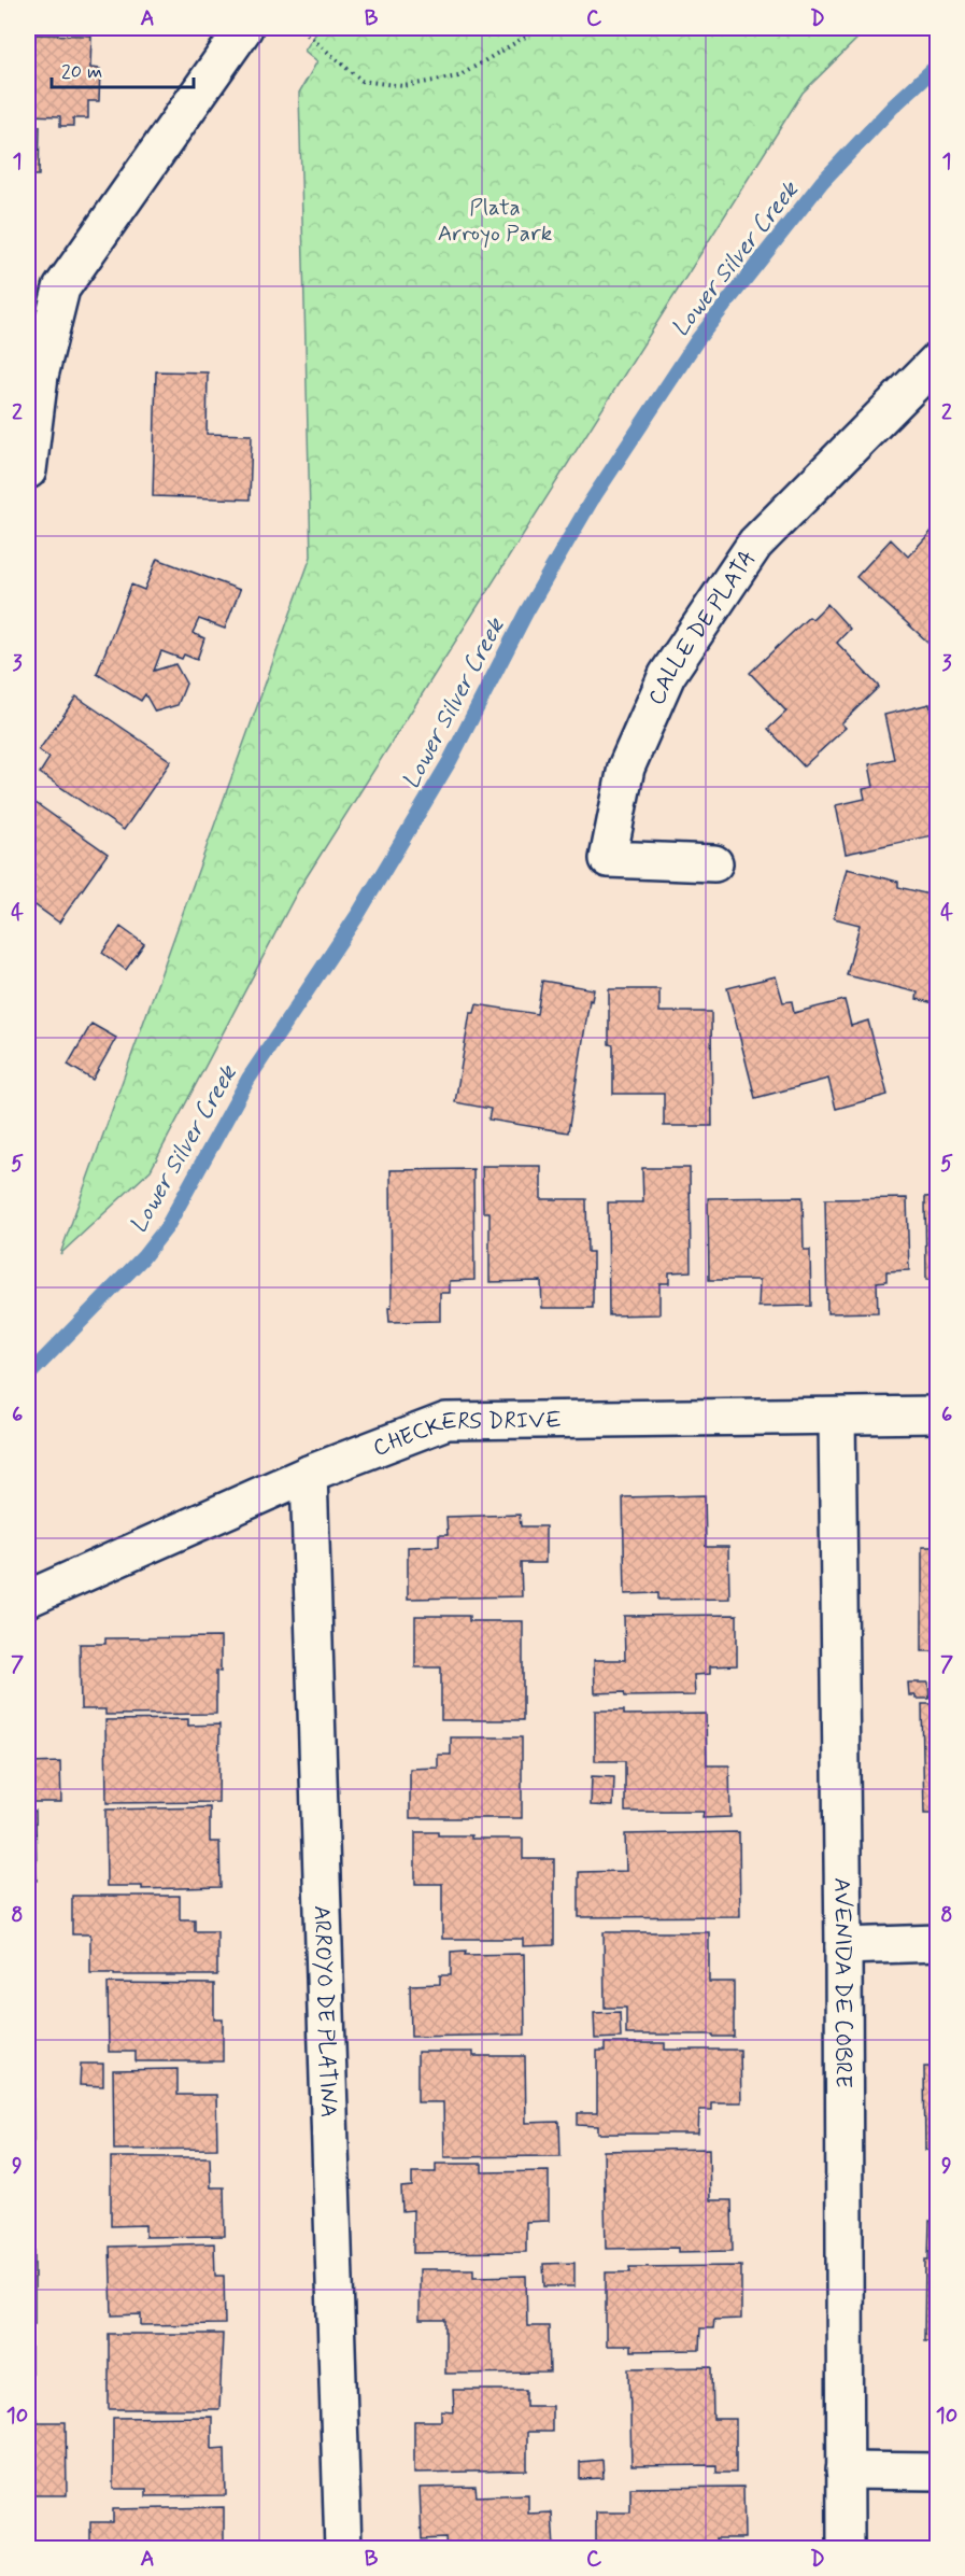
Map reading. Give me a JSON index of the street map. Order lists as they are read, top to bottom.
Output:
{
  "streets": {
    "street": [
      "CALLE DE PLATA",
      "CHECKERS DRIVE",
      "AVENIDA DE COBRE",
      "ARROYO DE PLATINA"
    ]
  },
  "crossings": [
    ["CHECKERS DRIVE", "AVENIDA DE COBRE"],
    ["CHECKERS DRIVE", "ARROYO DE PLATINA"]
  ],
  "water": ["Lower Silver Creek"],
  "parks": ["Plata Arroyo Park"],
  "scale_bar": "20 m",
  "grid": {
    "columns": [
      "A",
      "B",
      "C",
      "D"
    ],
    "rows": [
      "1",
      "2",
      "3",
      "4",
      "5",
      "6",
      "7",
      "8",
      "9",
      "10"
    ]
  }
}
